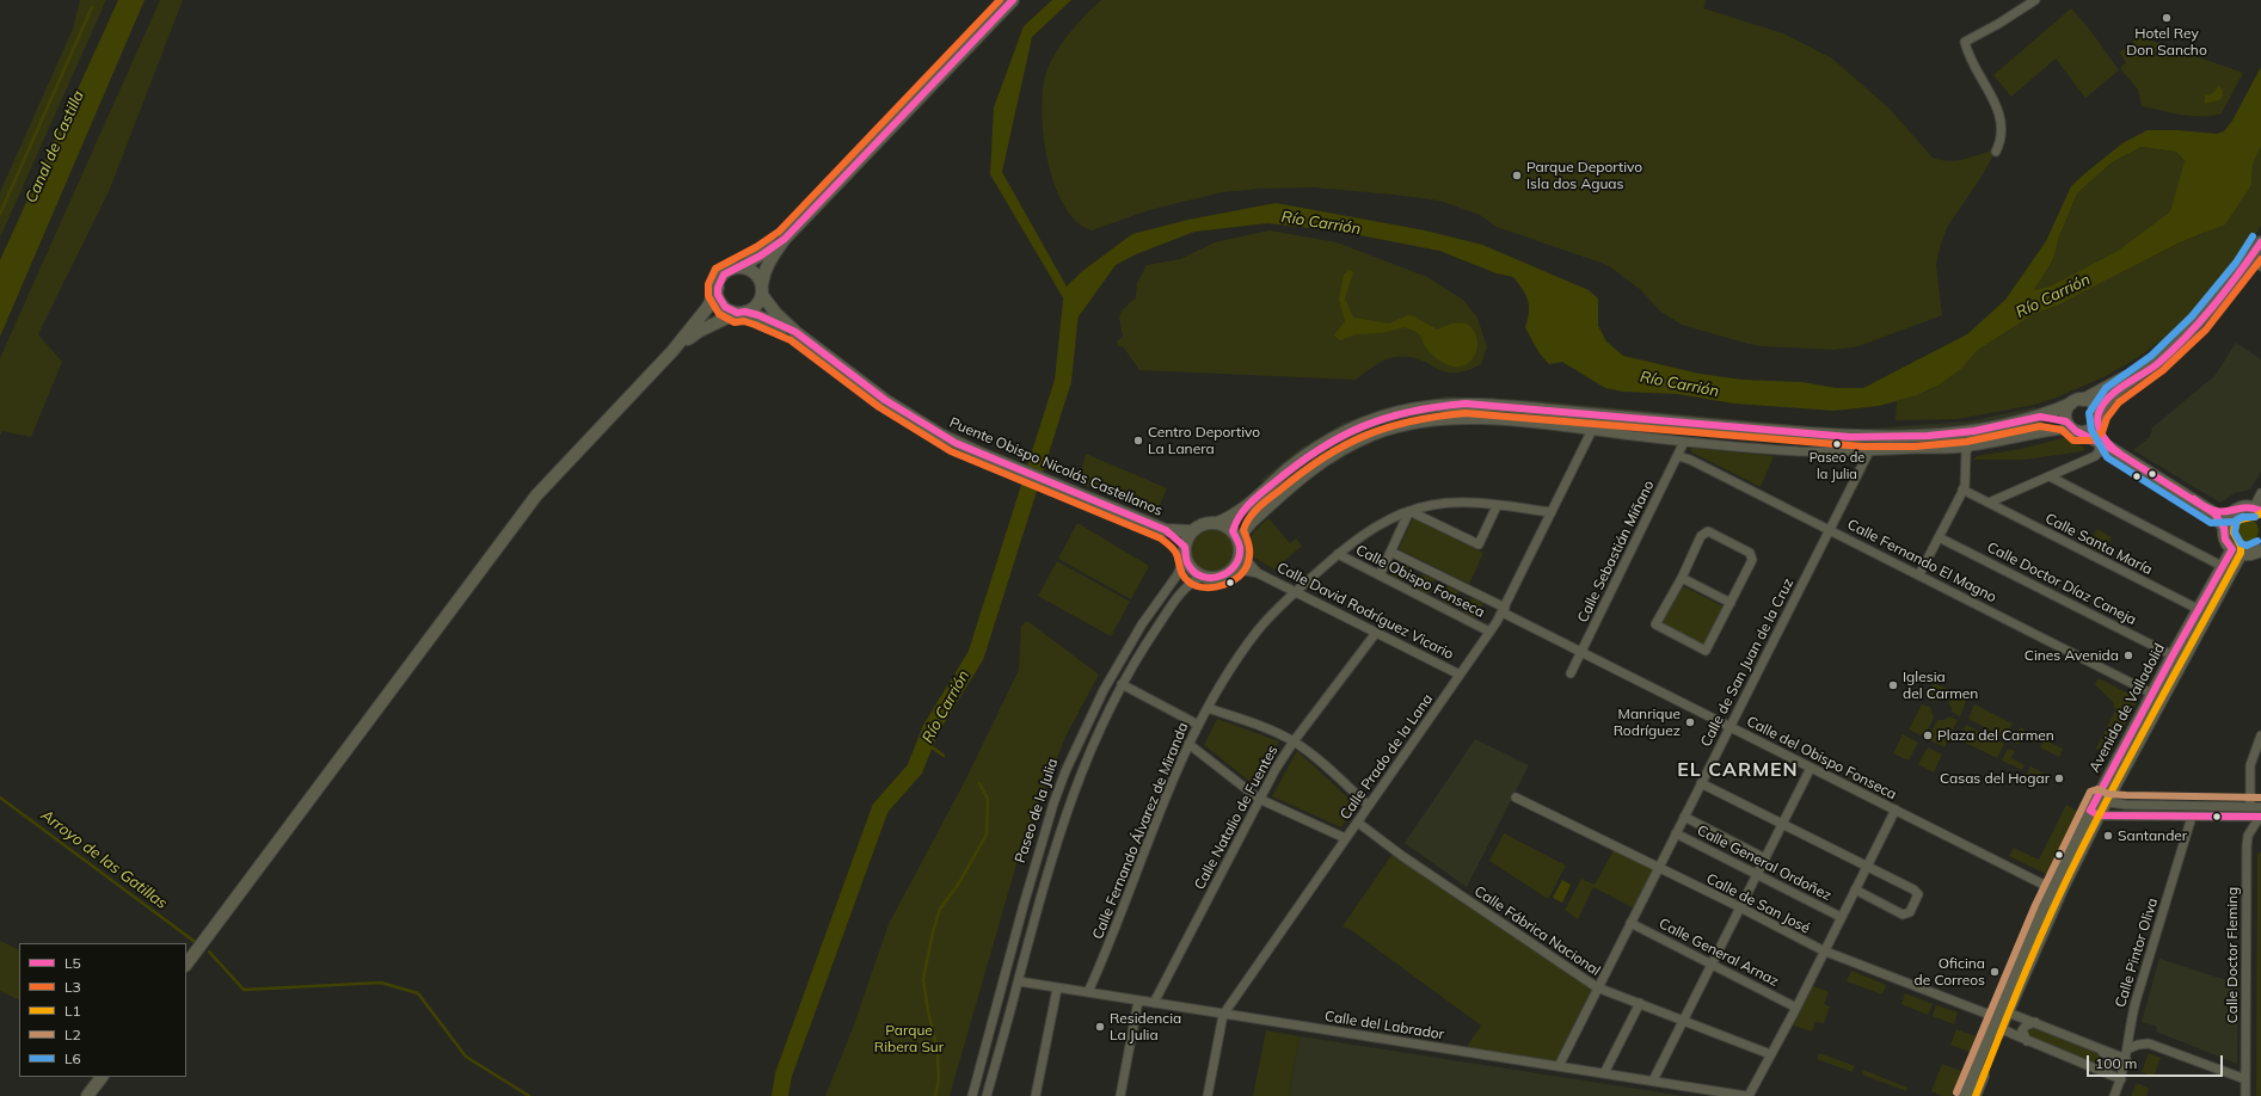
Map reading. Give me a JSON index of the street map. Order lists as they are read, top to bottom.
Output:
{
  "streets": {
    "main road": ["Puente Obispo Nicolás Castellanos", "Avenida de Valladolid"],
    "street": [
      "Calle Santa María",
      "Calle Sebastián Miñano",
      "Calle Fernando El Magno",
      "Calle Obispo Fonseca",
      "Calle Doctor Díaz Caneja",
      "Calle David Rodríguez Vicario",
      "Calle de San Juan de la Cruz",
      "Calle Prado de la Lana",
      "Calle del Obispo Fonseca",
      "Paseo de la Julia",
      "Calle Natalio de Fuentes",
      "Calle Fernando Álvarez de Miranda",
      "Calle General Ordoñez",
      "Calle de San José",
      "Calle Fábrica Nacional",
      "Calle General Arnaz",
      "Calle Pintor Oliva",
      "Calle Doctor Fleming",
      "Calle del Labrador"
    ]
  },
  "crossings": [
    ["Puente Obispo Nicolás Castellanos", "Calle David Rodríguez Vicario"],
    ["Puente Obispo Nicolás Castellanos", "Paseo de la Julia"],
    ["Calle Santa María", "Avenida de Valladolid"],
    ["Calle Sebastián Miñano", "Calle Fernando El Magno"],
    ["Calle Sebastián Miñano", "Calle del Obispo Fonseca"],
    ["Calle Fernando El Magno", "Calle de San Juan de la Cruz"],
    ["Calle Fernando El Magno", "Avenida de Valladolid"],
    ["Calle Obispo Fonseca", "Calle Prado de la Lana"],
    ["Calle Obispo Fonseca", "Calle del Obispo Fonseca"],
    ["Calle Obispo Fonseca", "Calle Fernando Álvarez de Miranda"],
    ["Calle Doctor Díaz Caneja", "Avenida de Valladolid"],
    ["Calle David Rodríguez Vicario", "Calle Prado de la Lana"],
    ["Calle David Rodríguez Vicario", "Paseo de la Julia"],
    ["Calle David Rodríguez Vicario", "Calle Natalio de Fuentes"],
    ["Calle David Rodríguez Vicario", "Calle Fernando Álvarez de Miranda"],
    ["Calle de San Juan de la Cruz", "Calle del Obispo Fonseca"],
    ["Calle de San Juan de la Cruz", "Calle General Ordoñez"],
    ["Calle de San Juan de la Cruz", "Calle de San José"],
    ["Calle de San Juan de la Cruz", "Calle Fábrica Nacional"],
    ["Calle de San Juan de la Cruz", "Calle General Arnaz"],
    ["Calle de San Juan de la Cruz", "Calle del Labrador"],
    ["Avenida de Valladolid", "Calle del Obispo Fonseca"],
    ["Avenida de Valladolid", "Calle de San José"],
    ["Calle Prado de la Lana", "Calle del Obispo Fonseca"],
    ["Calle Prado de la Lana", "Calle Fernando Álvarez de Miranda"],
    ["Calle Prado de la Lana", "Calle Fábrica Nacional"],
    ["Calle Prado de la Lana", "Calle del Labrador"],
    ["Paseo de la Julia", "Calle del Labrador"],
    ["Calle Natalio de Fuentes", "Calle del Labrador"],
    ["Calle Fernando Álvarez de Miranda", "Calle del Labrador"],
    ["Calle de San José", "Calle Pintor Oliva"]
  ],
  "districts": ["EL CARMEN"],
  "water": ["Canal de Castilla", "Río Carrión", "Arroyo de las Gatillas"],
  "parks": ["Parque Ribera Sur"],
  "places": [
    "Hotel Rey Don Sancho",
    "Parque Deportivo Isla dos Aguas",
    "Centro Deportivo La Lanera",
    "Paseo de la Julia",
    "Cines Avenida",
    "Iglesia del Carmen",
    "Manrique Rodríguez",
    "Plaza del Carmen",
    "Casas del Hogar",
    "Santander",
    "Oficina de Correos",
    "Residencia La Julia"
  ],
  "lines": [
    "transit line L5",
    "transit line L3",
    "transit line L6",
    "transit line L1",
    "transit line L2"
  ],
  "legend": [
    "L5",
    "L3",
    "L1",
    "L2",
    "L6"
  ],
  "scale_bar": "100 m"
}
